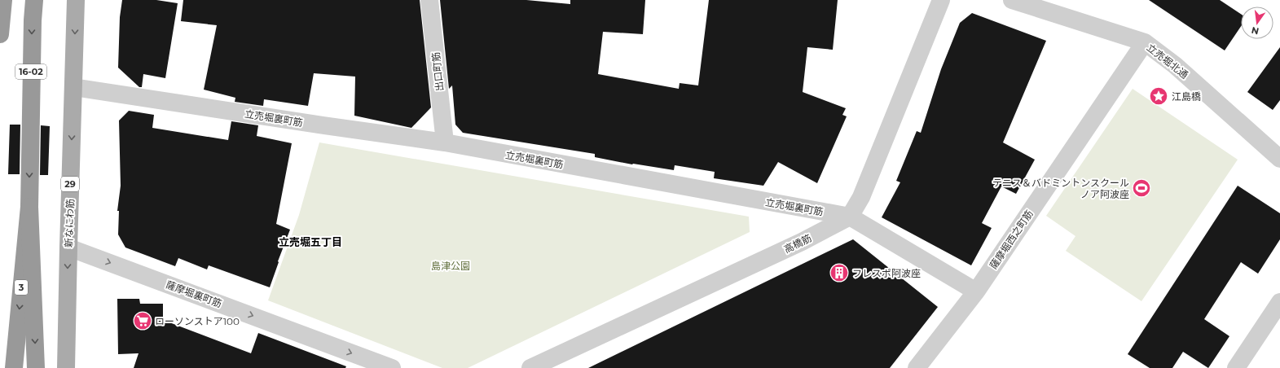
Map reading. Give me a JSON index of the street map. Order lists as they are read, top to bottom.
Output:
{
  "streets": {
    "highway": ["16-02", "3"],
    "main road": ["29", "新なにわ筋"],
    "street": [
      "立売堀北通",
      "出口町筋",
      "立売堀裏町筋",
      "薩摩堀西之町筋",
      "高橋筋",
      "薩摩堀裏町筋"
    ]
  },
  "crossings": [
    ["立売堀北通", "薩摩堀西之町筋"],
    ["16-02", "3"],
    ["出口町筋", "立売堀裏町筋"],
    ["立売堀裏町筋", "新なにわ筋"],
    ["立売堀裏町筋", "薩摩堀西之町筋"],
    ["立売堀裏町筋", "高橋筋"],
    ["新なにわ筋", "薩摩堀裏町筋"]
  ],
  "one_way": ["新なにわ筋", "薩摩堀裏町筋"],
  "districts": ["立売堀五丁目"],
  "parks": ["島津公園"],
  "places": {
    "place": ["江島橋"],
    "sports": ["テニス＆バドミントンスクール ノア阿波座"],
    "building": ["フレスポ阿波座"],
    "supermarket": ["ローソンストア100"]
  },
  "north": "bottom"
}
